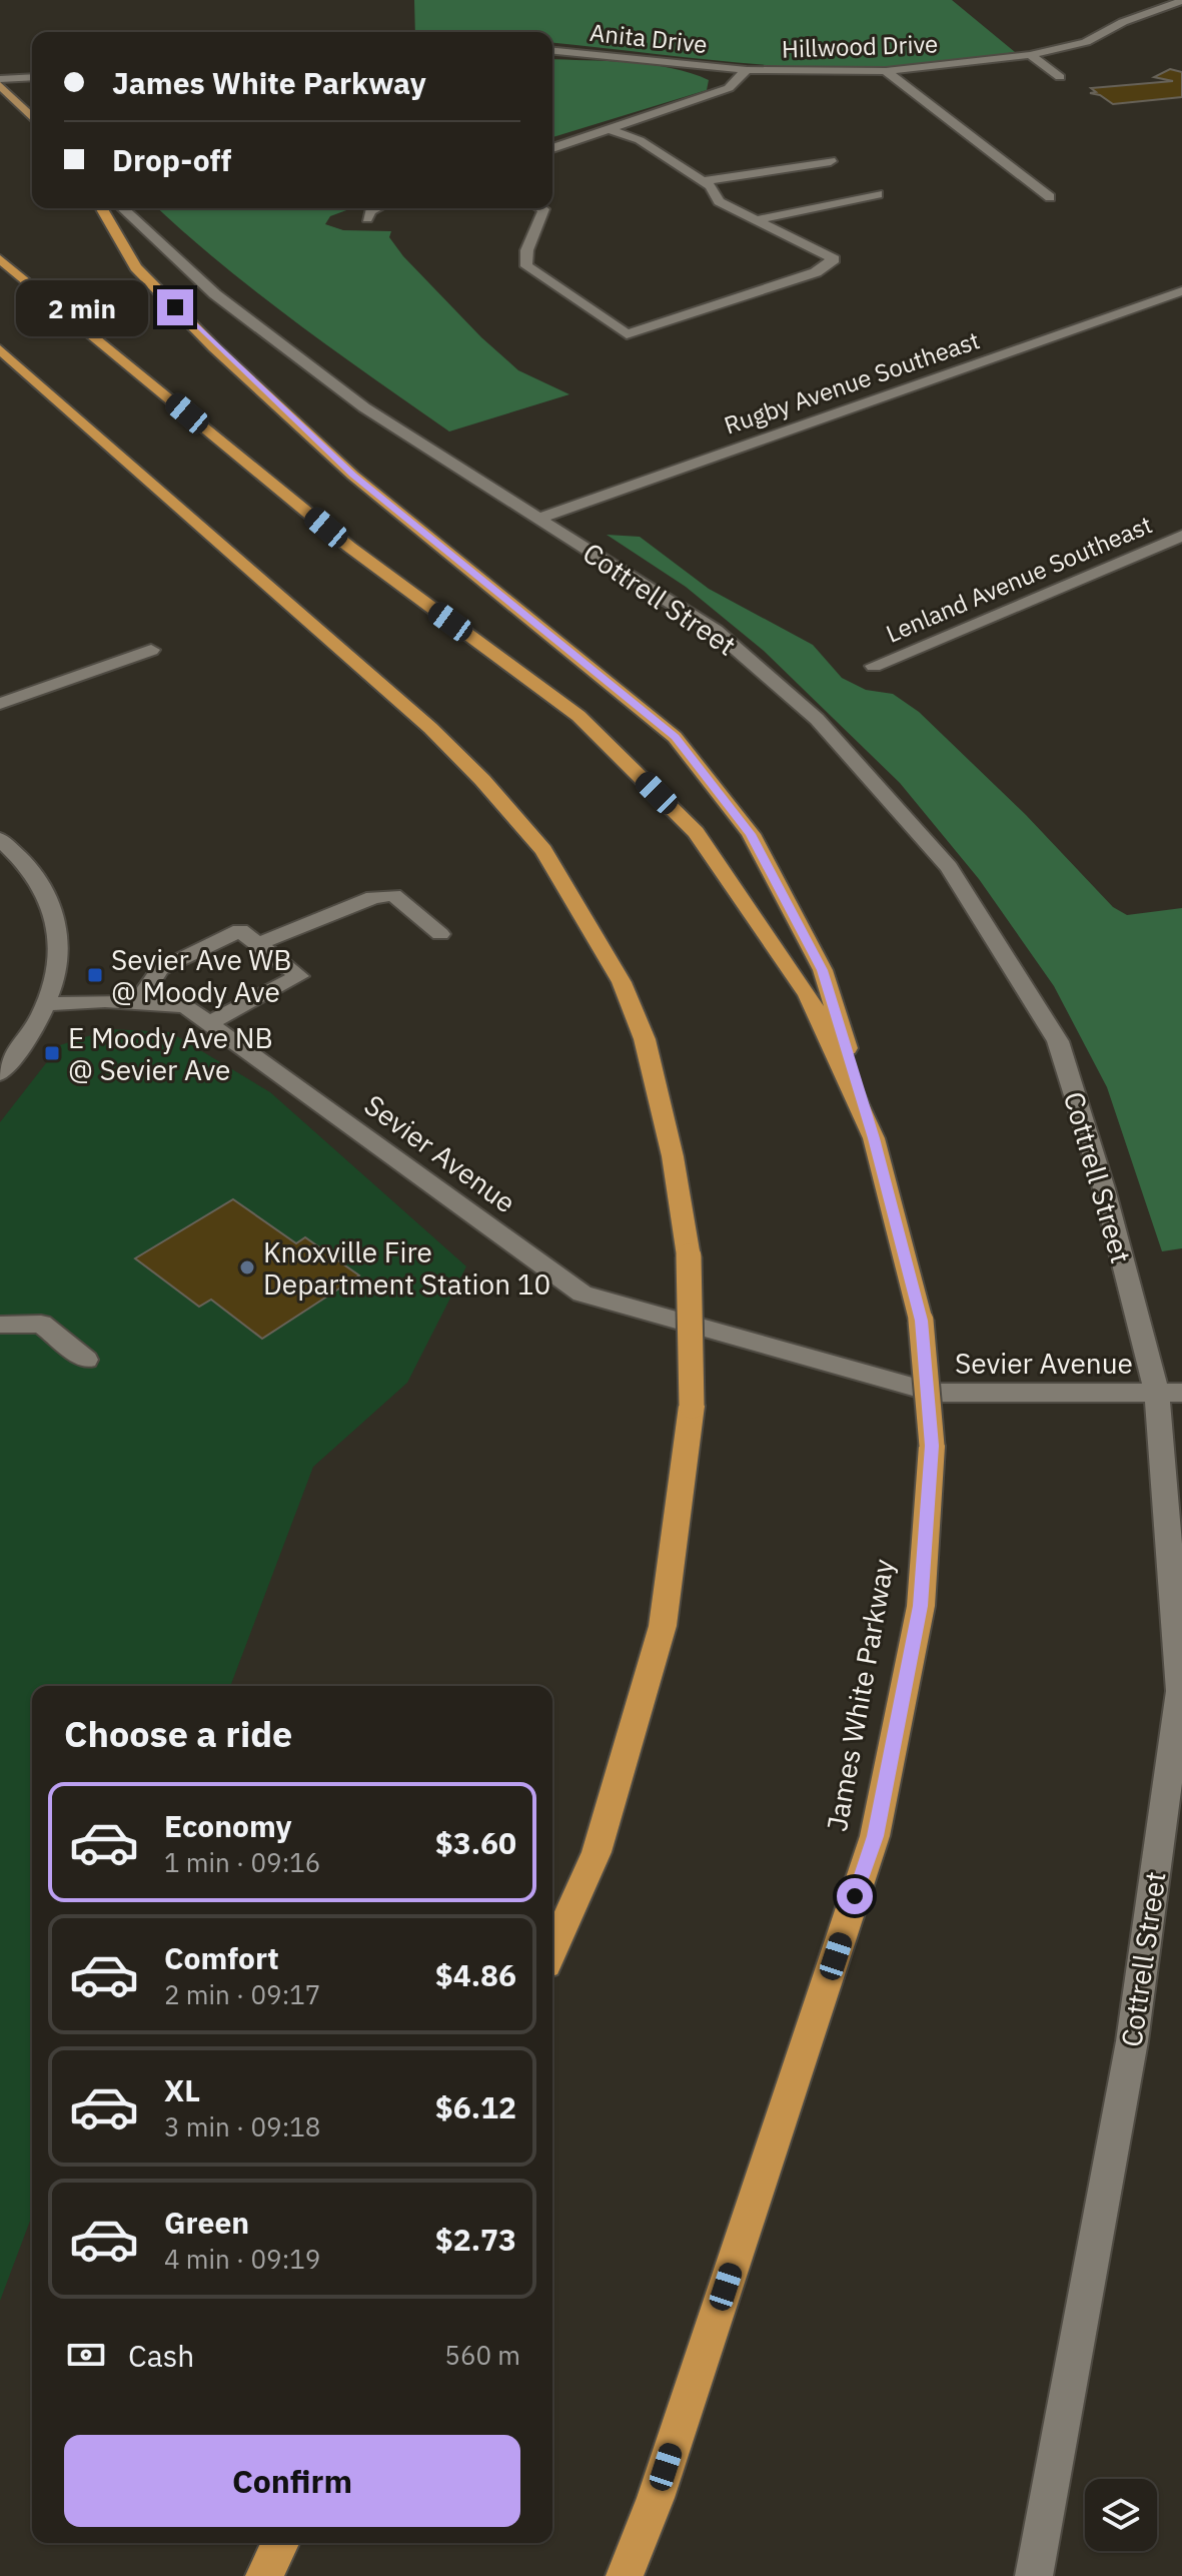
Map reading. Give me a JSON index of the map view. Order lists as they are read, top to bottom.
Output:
{
  "streets": {
    "highway": ["James White Parkway"],
    "street": [
      "Anita Drive",
      "Hillwood Drive",
      "Rugby Avenue Southeast",
      "Lenland Avenue Southeast",
      "Cottrell Street",
      "Sevier Avenue"
    ]
  },
  "crossings": [
    ["Anita Drive", "Hillwood Drive"],
    ["Rugby Avenue Southeast", "Cottrell Street"],
    ["Cottrell Street", "Sevier Avenue"]
  ],
  "places": {
    "transit": ["Sevier Ave WB @ Moody Ave", "E Moody Ave NB @ Sevier Ave"],
    "other": ["Knoxville Fire Department Station 10"]
  },
  "page": {
    "banner": ["James White Parkway", "Drop-off"],
    "bubble": "2 min",
    "heading": "Choose a ride",
    "list": [
      {
        "name": "Economy",
        "note": "1 min · 09:16",
        "value": "$3.60"
      },
      {
        "name": "Comfort",
        "note": "2 min · 09:17",
        "value": "$4.86"
      },
      {
        "name": "XL",
        "note": "3 min · 09:18",
        "value": "$6.12"
      },
      {
        "name": "Green",
        "note": "4 min · 09:19",
        "value": "$2.73"
      }
    ],
    "pay": ["Cash", "560 m"],
    "buttons": "Confirm"
  }
}
